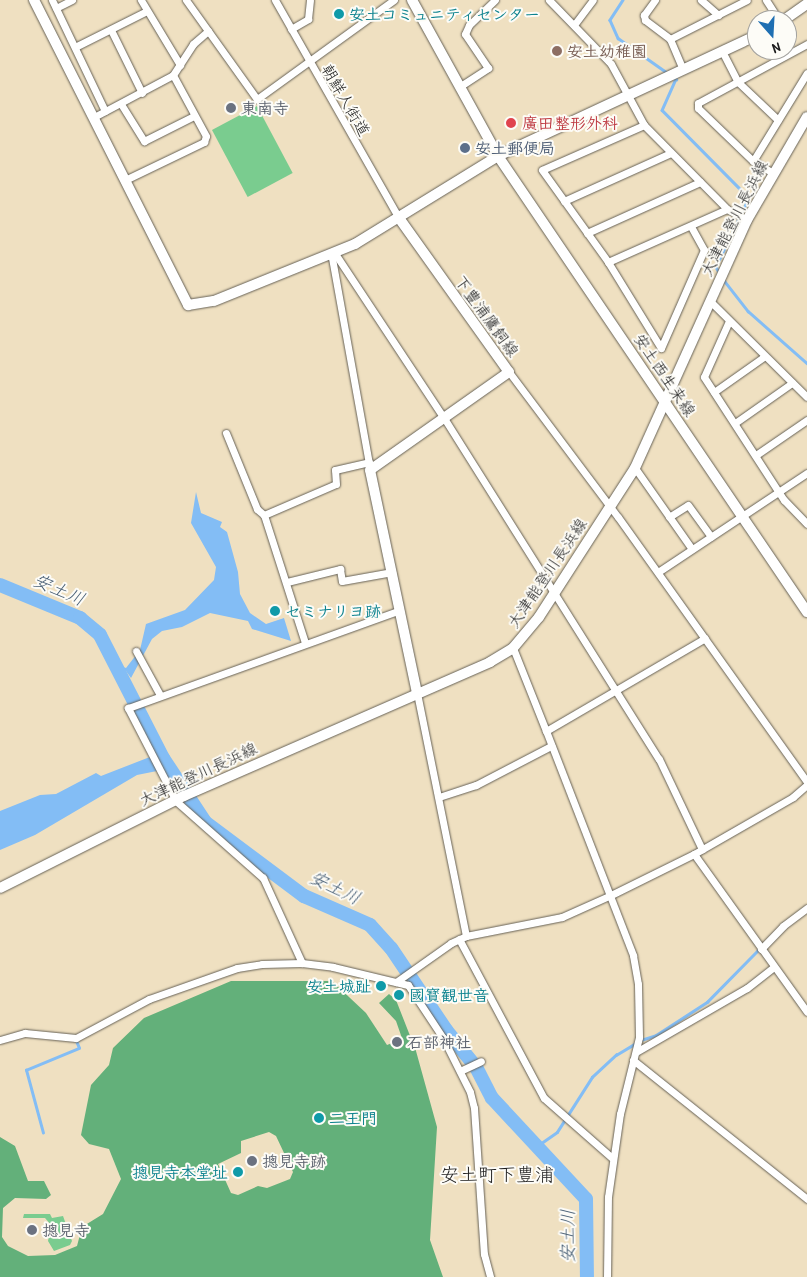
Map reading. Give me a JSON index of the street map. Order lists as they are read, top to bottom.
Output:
{
  "streets": {
    "main road": ["大津能登川長浜線", "下豊浦鷹飼線", "安土西生来線"],
    "street": ["朝鮮人街道"]
  },
  "crossings": [
    ["朝鮮人街道", "下豊浦鷹飼線"],
    ["大津能登川長浜線", "安土西生来線"]
  ],
  "districts": ["安土町下豊浦"],
  "water": ["安土川"],
  "places": [
    "安土コミュニティセンター",
    "安土幼稚園",
    "東南寺",
    "廣田整形外科",
    "安土郵便局",
    "セミナリヨ跡",
    "安土城趾",
    "國寳観世音",
    "石部神社",
    "二王門",
    "摠見寺跡",
    "摠見寺本堂址",
    "摠見寺"
  ],
  "north": "bottom"
}
